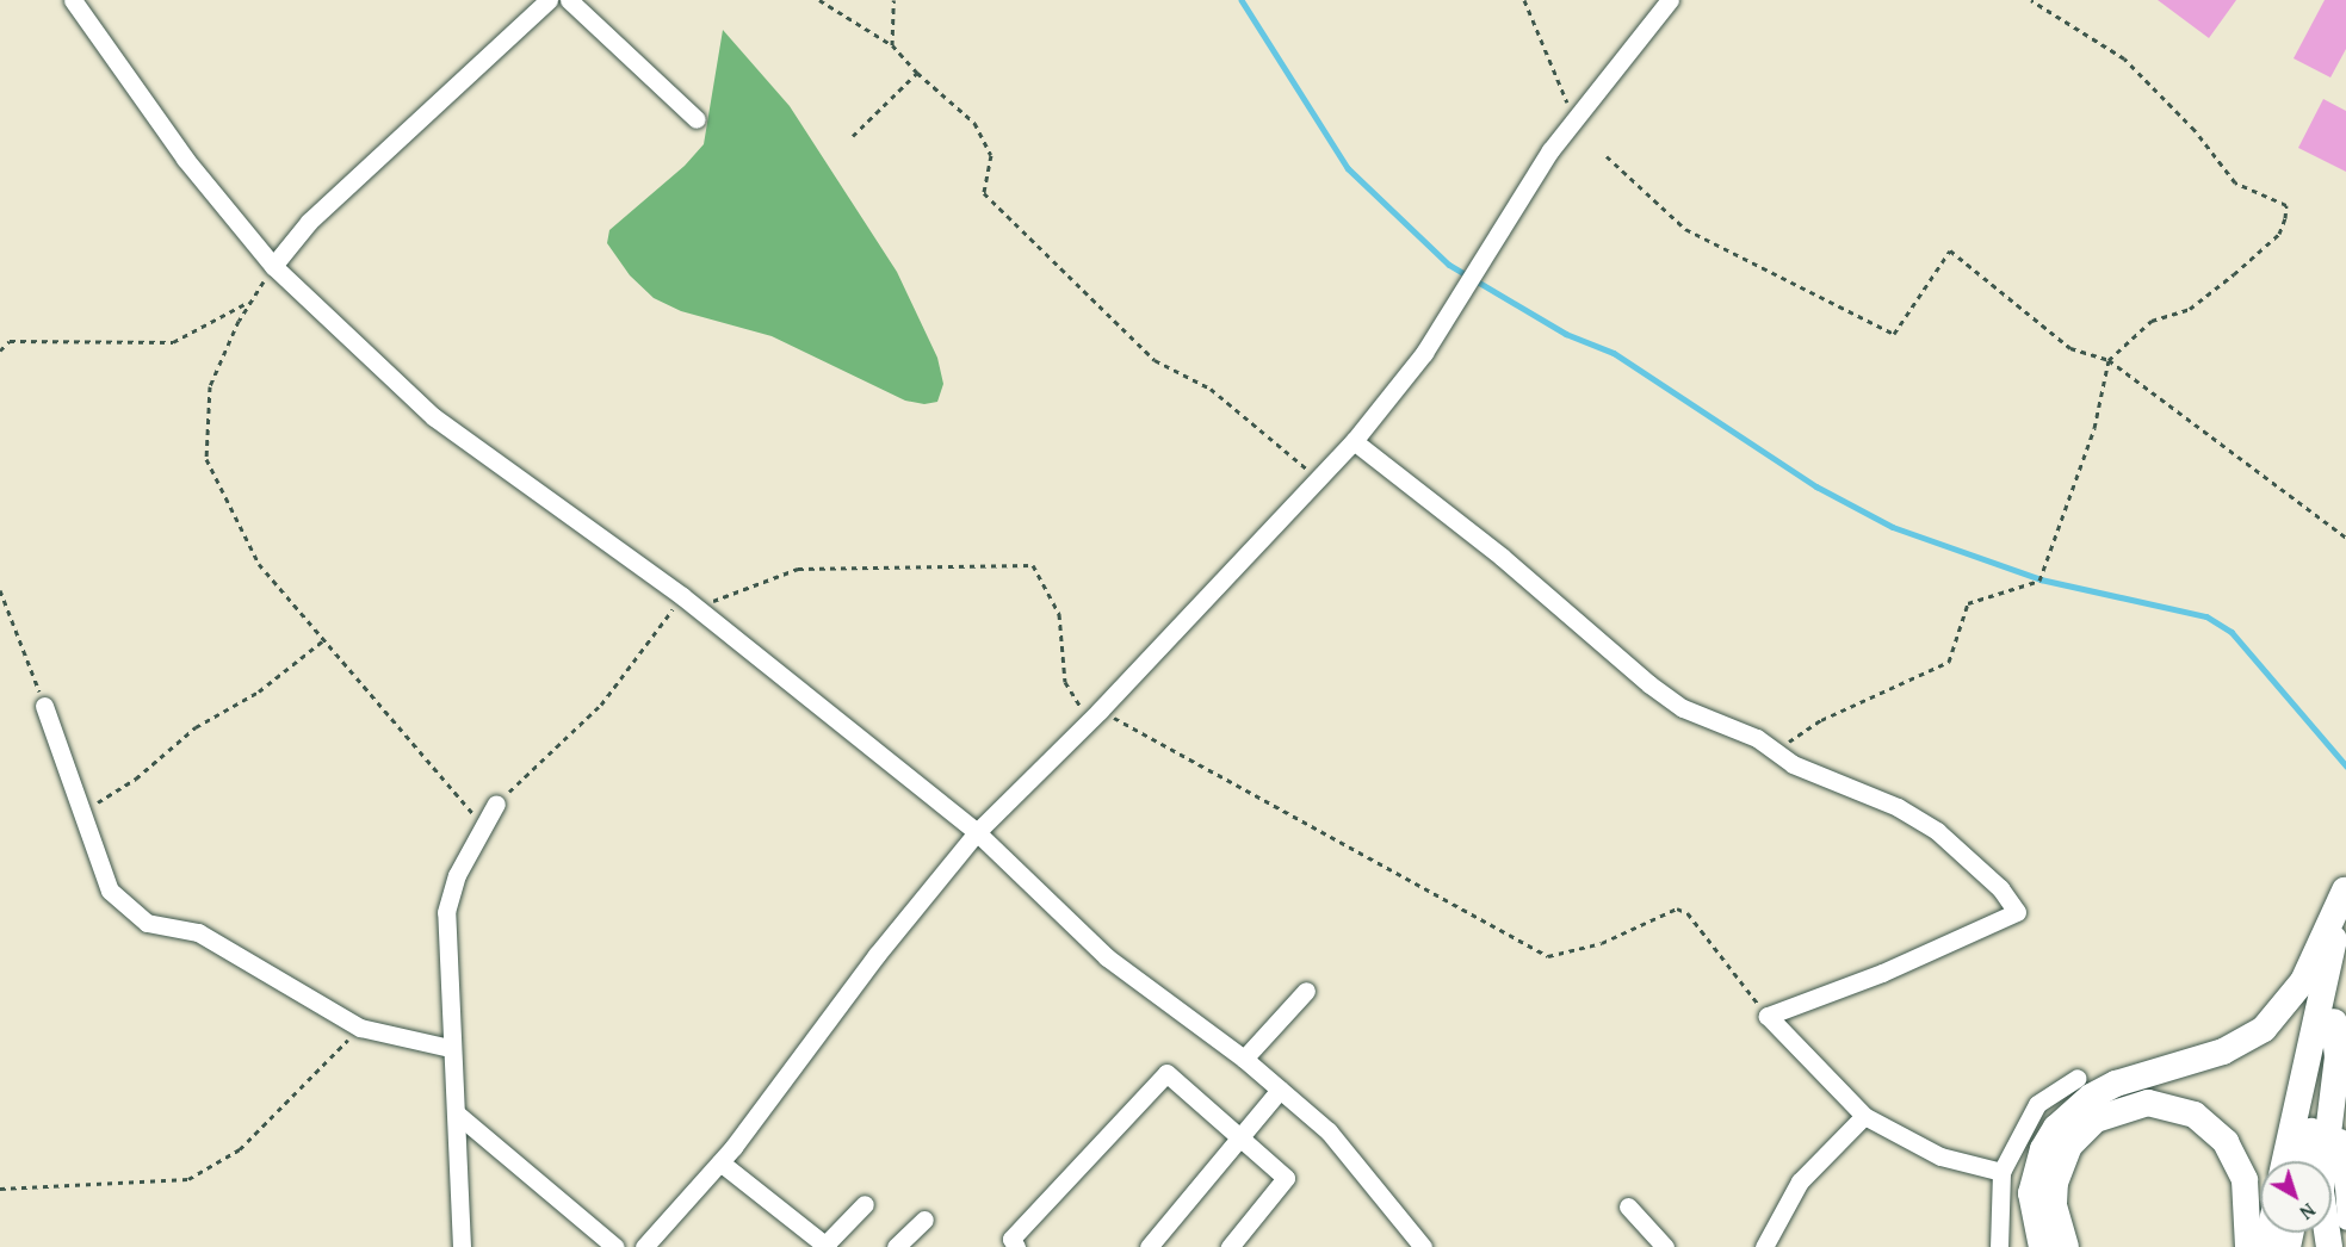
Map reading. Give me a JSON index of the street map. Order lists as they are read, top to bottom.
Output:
{
  "north": "bottom right"
}
